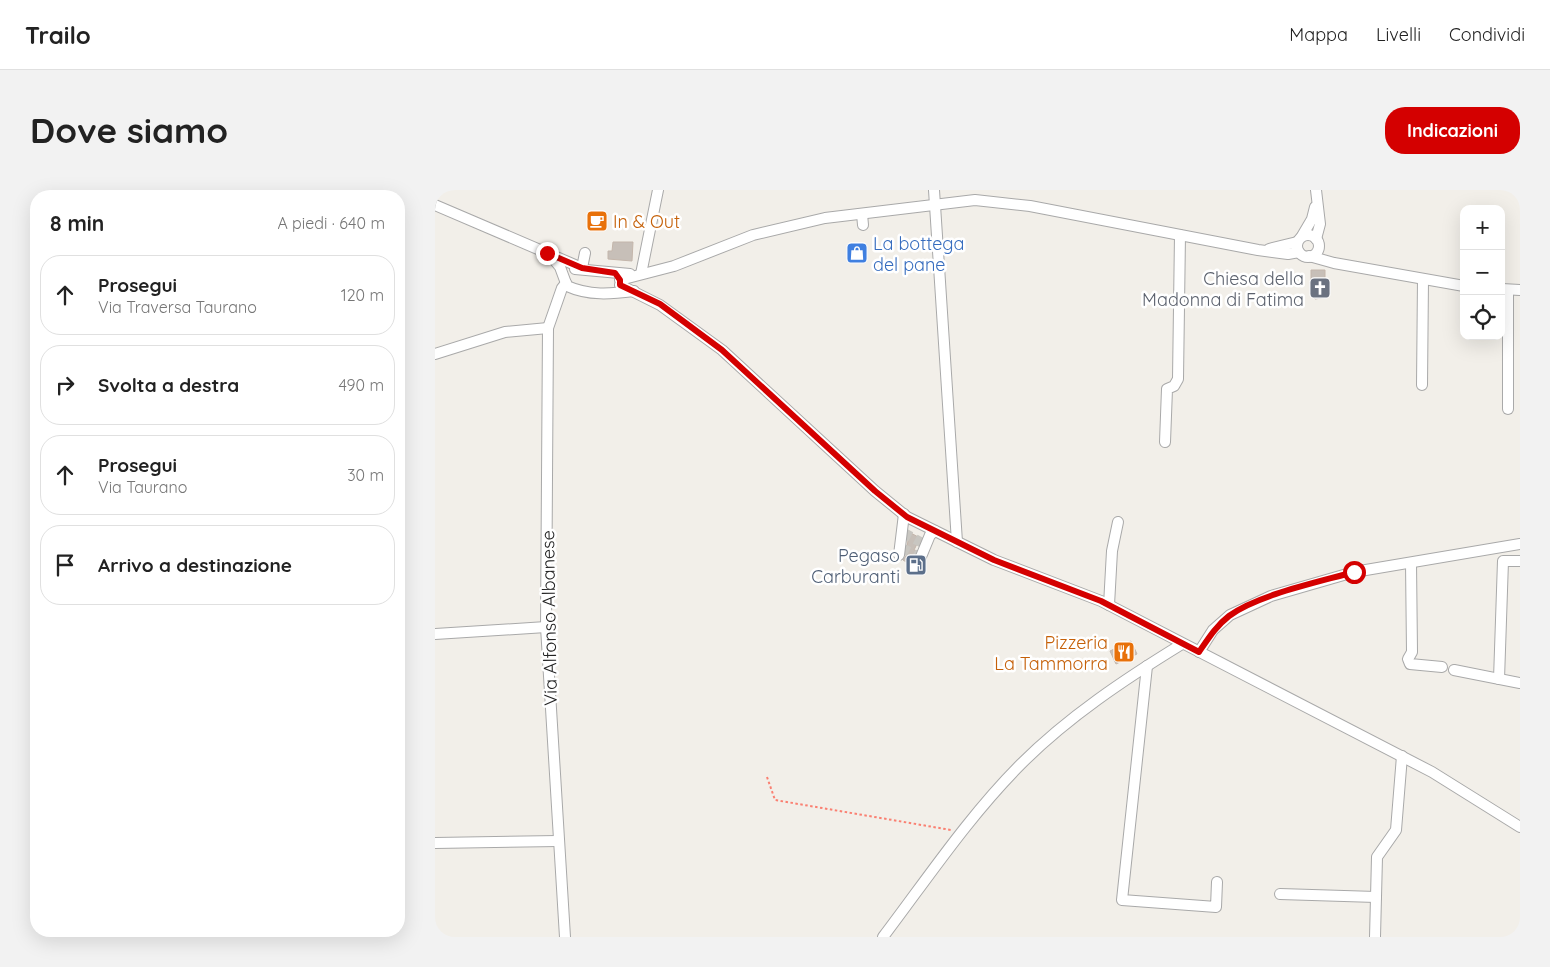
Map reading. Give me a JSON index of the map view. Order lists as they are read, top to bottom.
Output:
{
  "streets": {
    "street": ["Via Alfonso Albanese"]
  },
  "places": {
    "cafe": ["In & Out"],
    "shop": ["La bottega del pane"],
    "church": ["Chiesa della Madonna di Fatima"],
    "fuel station": ["Pegaso Carburanti"],
    "restaurant": ["Pizzeria La Tammorra"]
  },
  "page": {
    "header": "Trailo",
    "nav": ["Mappa", "Livelli", "Condividi"],
    "buttons": "Indicazioni",
    "title": "Dove siamo",
    "heading": ["8 min", "A piedi · 640 m"],
    "map_buttons": ["+", "−"],
    "list": [
      ["Prosegui", "Via Traversa Taurano", "120 m"],
      ["Svolta a destra", "490 m"],
      ["Prosegui", "Via Taurano", "30 m"],
      "Arrivo a destinazione"
    ]
  }
}
